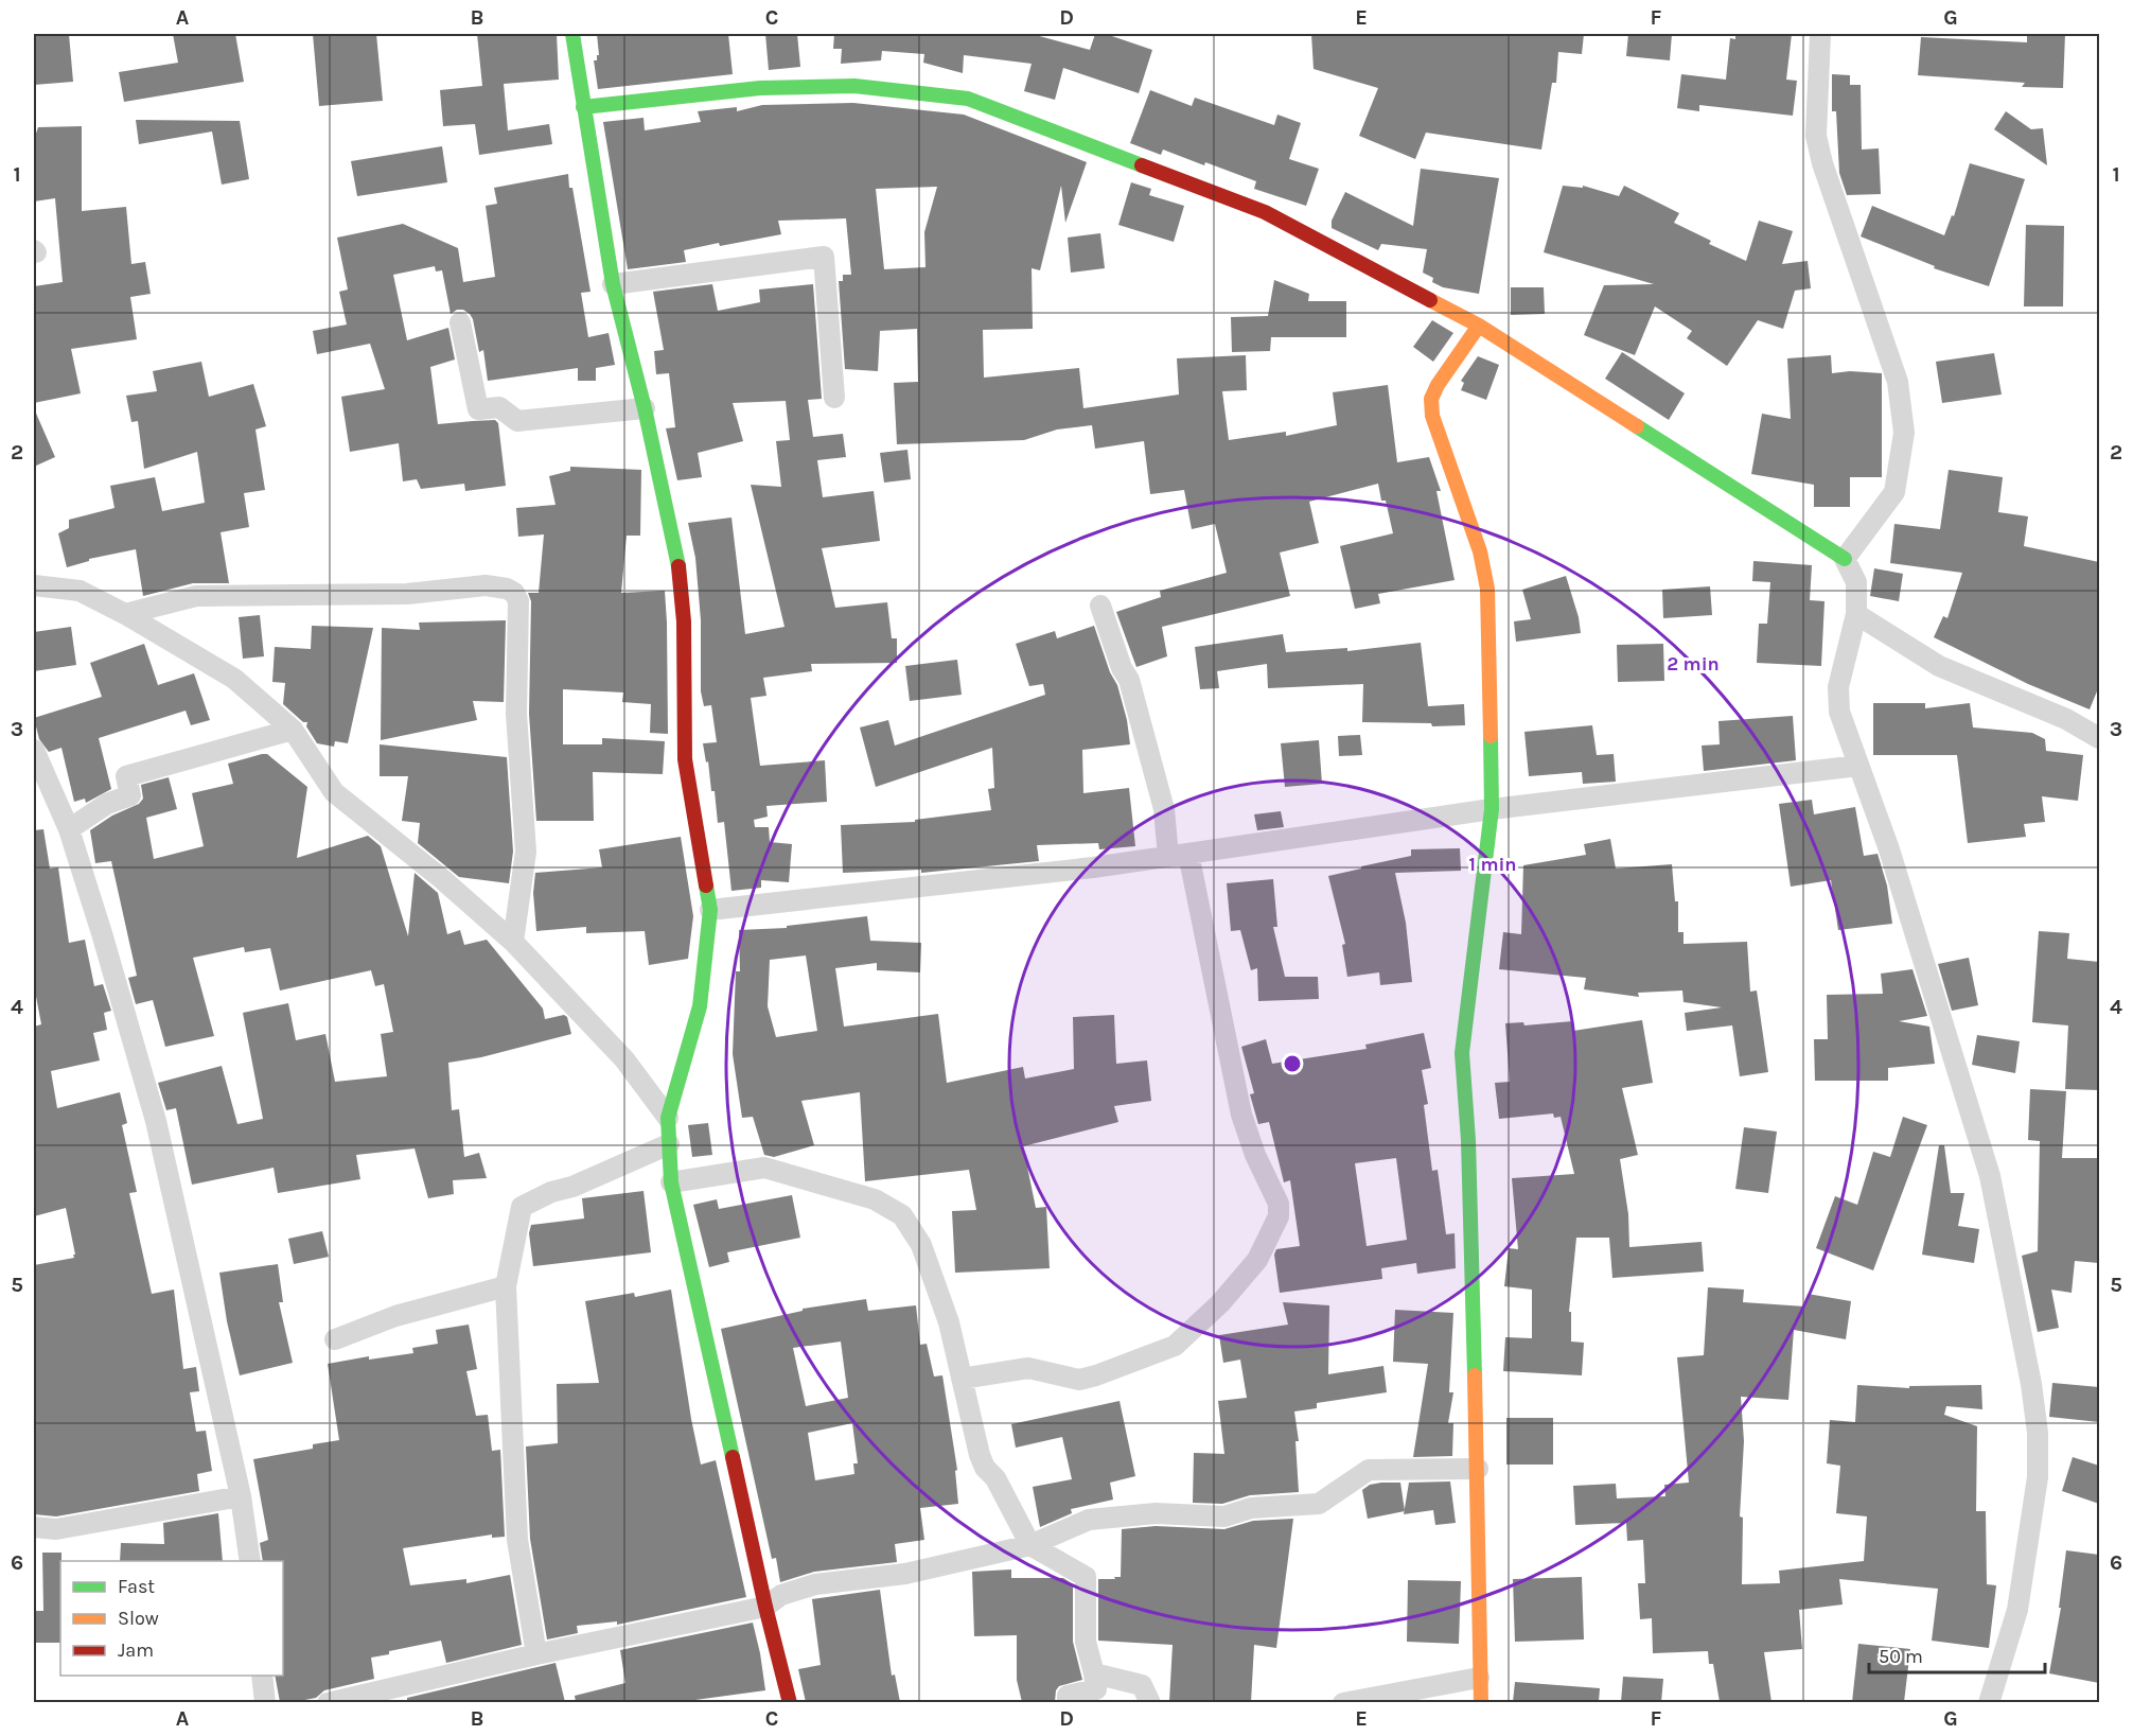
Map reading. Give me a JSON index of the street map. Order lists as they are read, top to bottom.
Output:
{
  "legend": ["Fast", "Slow", "Jam"],
  "scale_bar": "50 m",
  "grid": {
    "columns": [
      "A",
      "B",
      "C",
      "D",
      "E",
      "F",
      "G"
    ],
    "rows": [
      "1",
      "2",
      "3",
      "4",
      "5",
      "6"
    ]
  },
  "rings": ["2 min", "1 min"]
}
